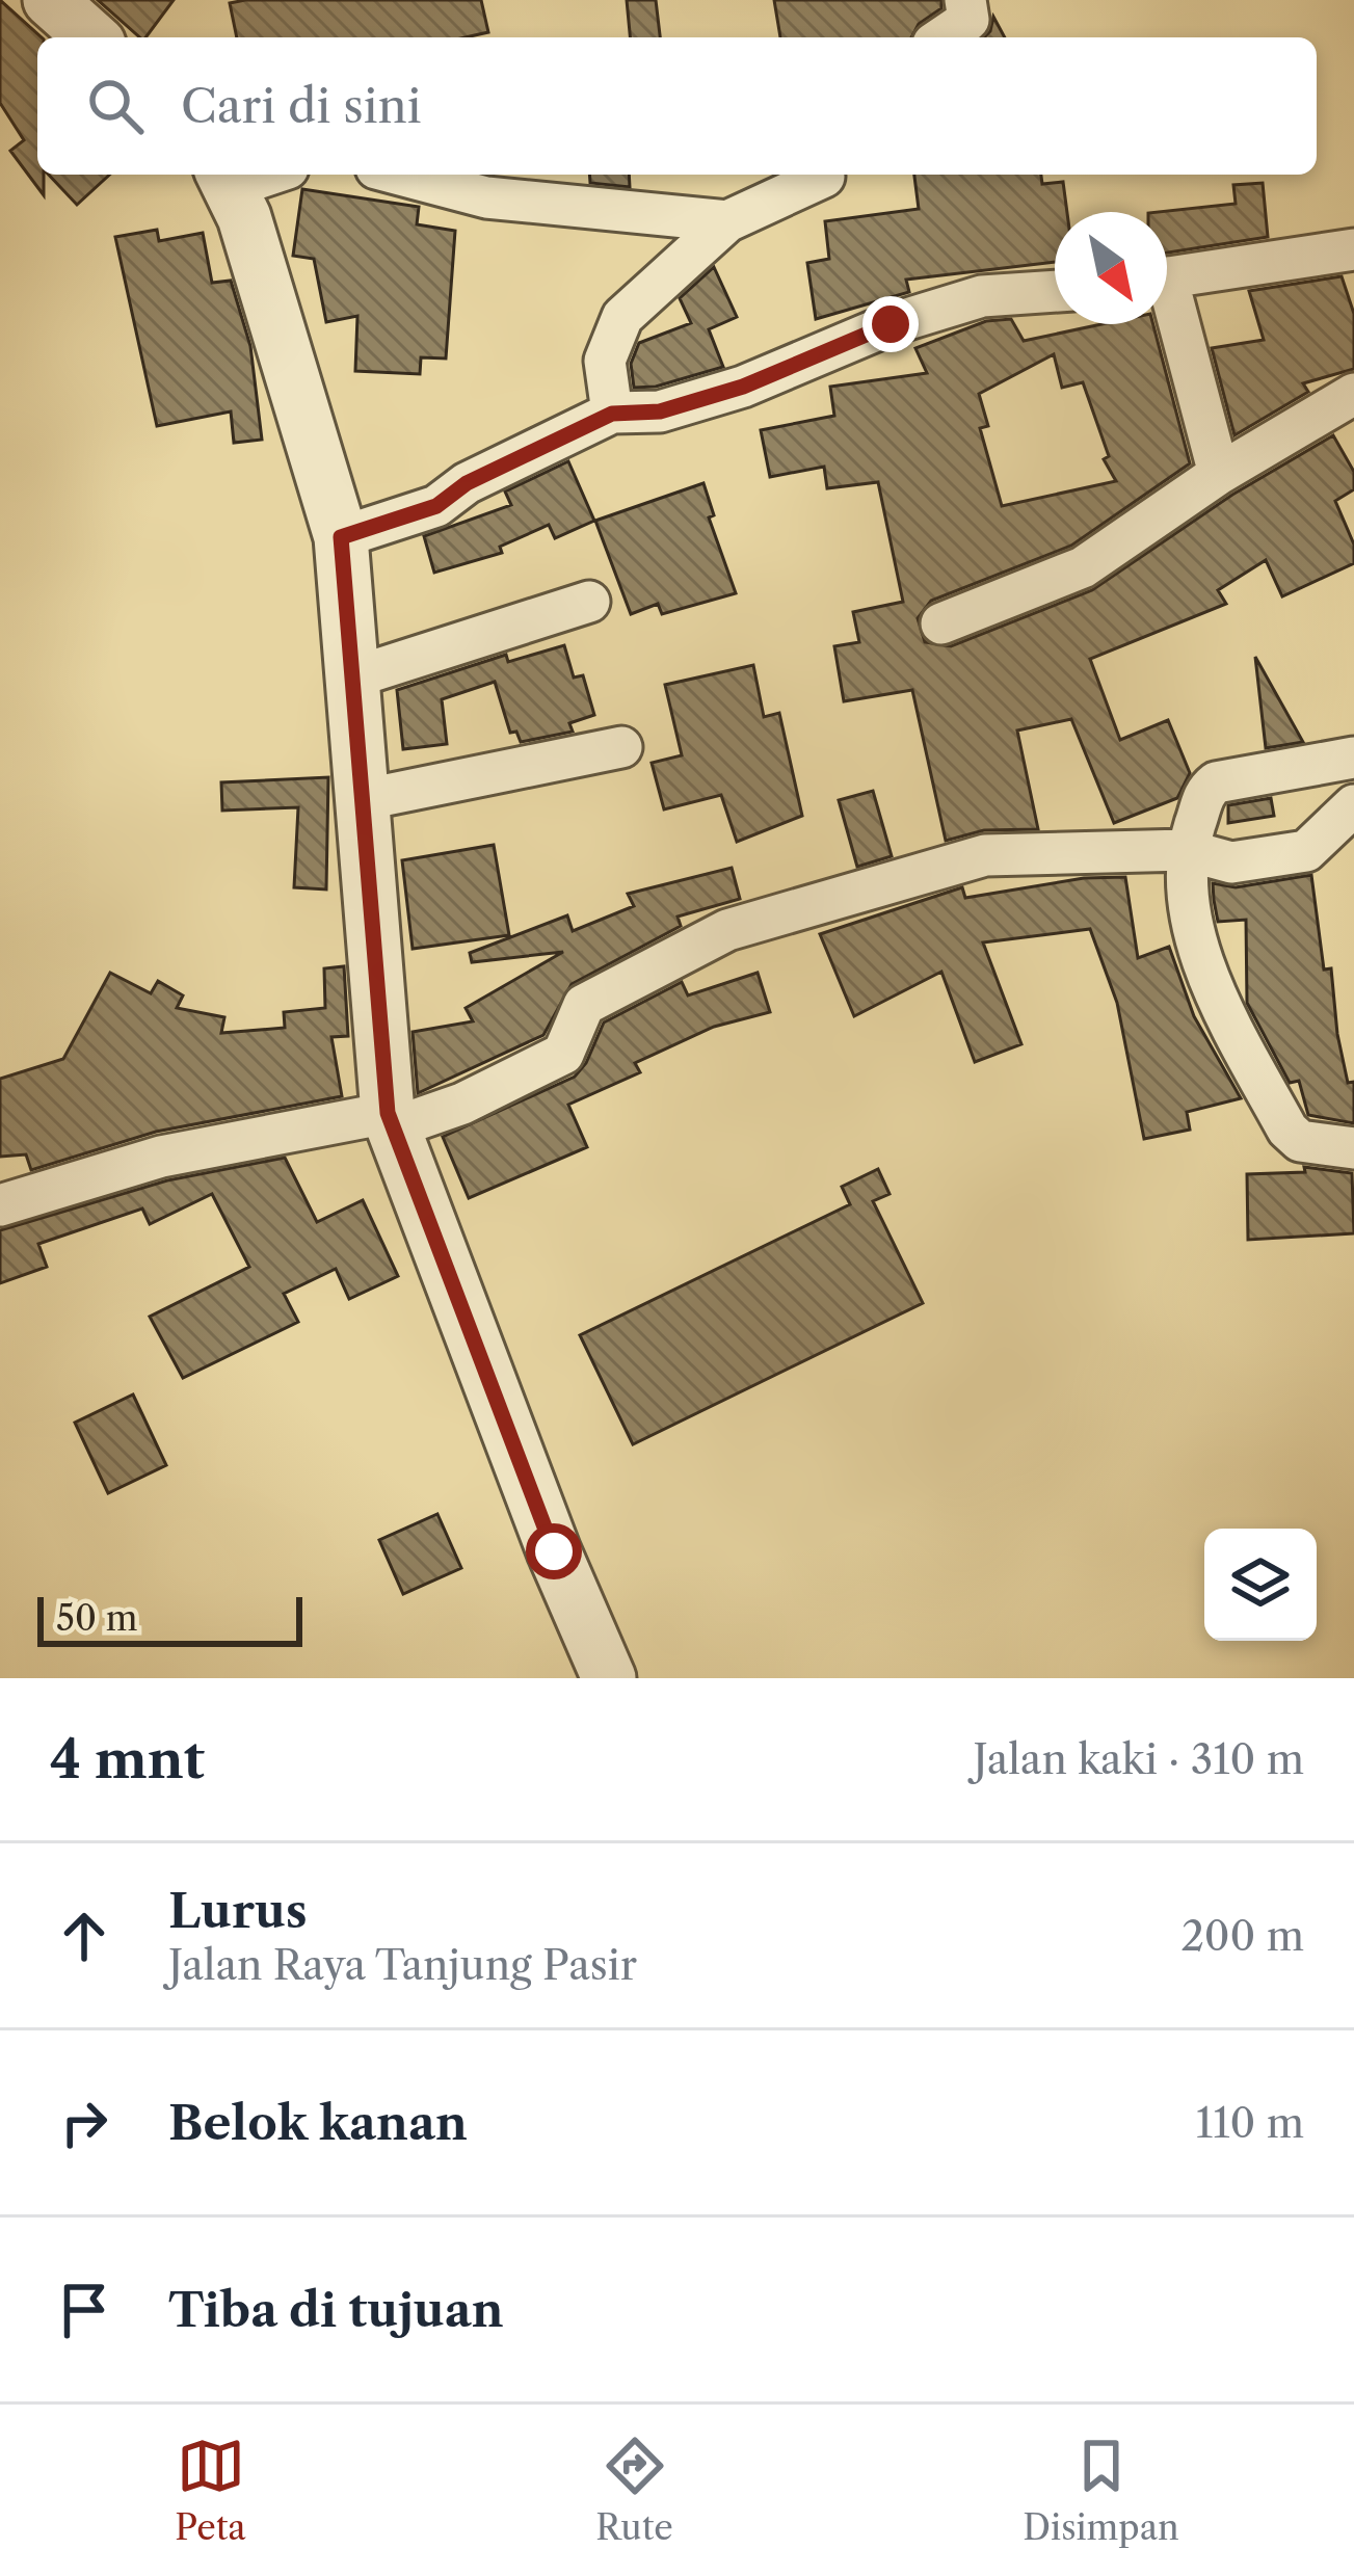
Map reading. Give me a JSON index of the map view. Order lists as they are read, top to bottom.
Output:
{
  "scale_bar": "50 m",
  "north": "bottom right",
  "page": {
    "search": "Cari di sini",
    "scale": "50 m",
    "heading": ["4 mnt", "Jalan kaki · 310 m"],
    "list": [
      ["Lurus", "Jalan Raya Tanjung Pasir", "200 m"],
      ["Belok kanan", "110 m"],
      "Tiba di tujuan"
    ],
    "nav": ["Peta", "Rute", "Disimpan"]
  }
}
